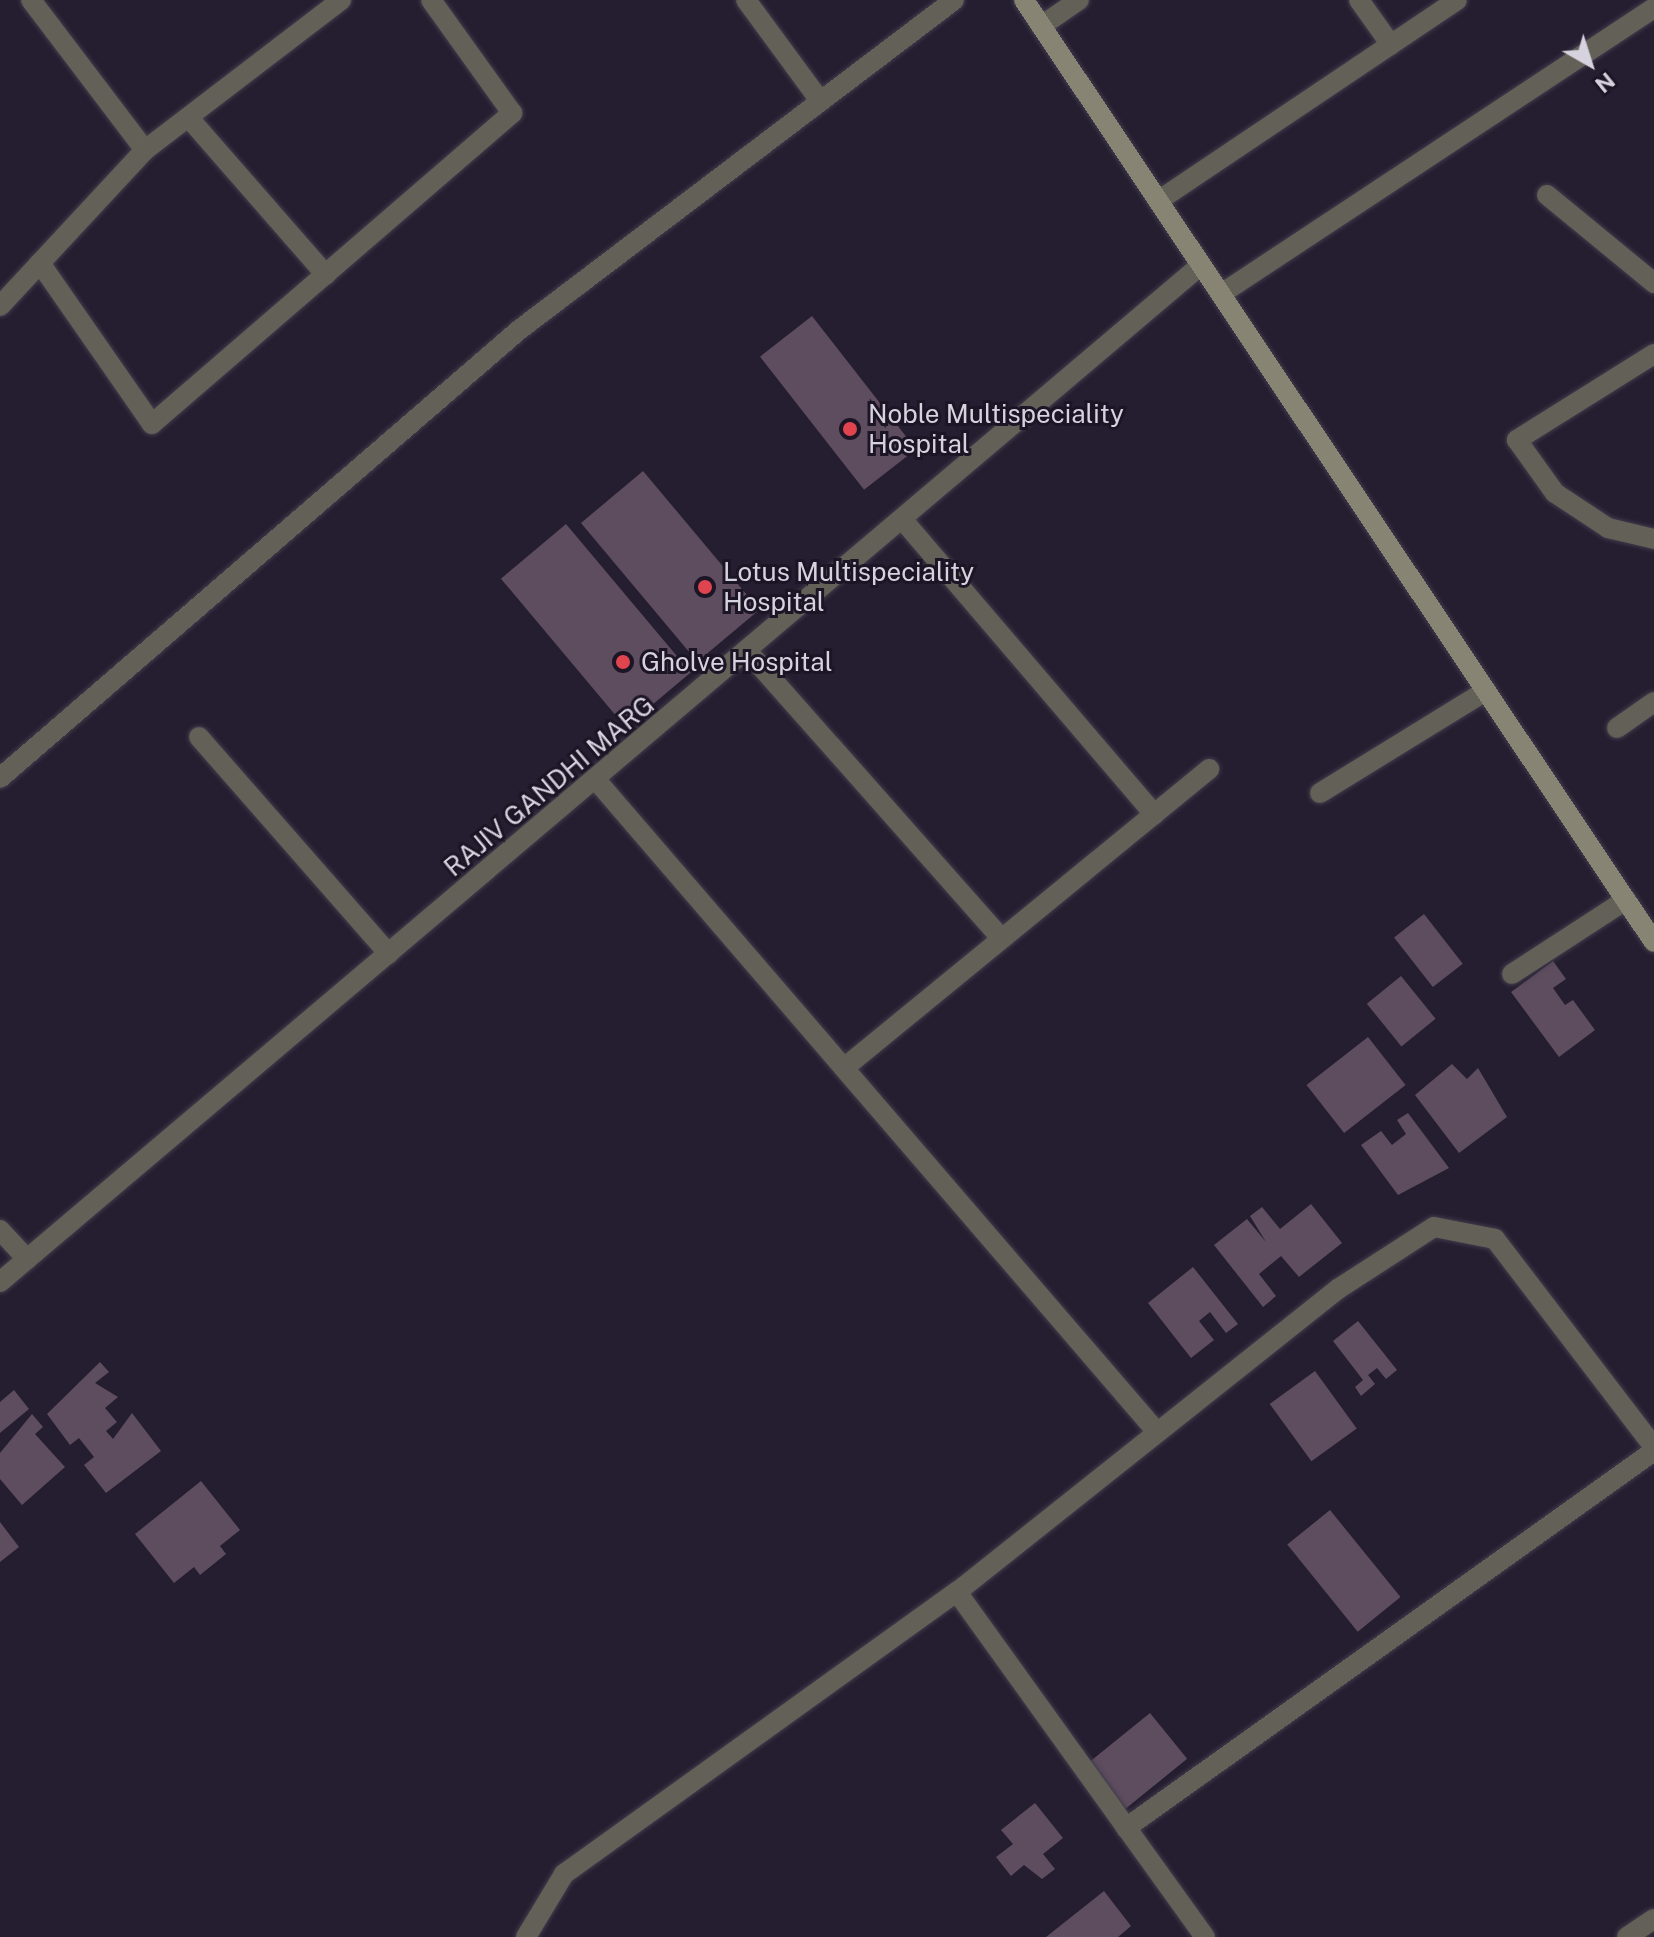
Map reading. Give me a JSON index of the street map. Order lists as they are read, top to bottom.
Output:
{
  "streets": {
    "street": ["RAJIV GANDHI MARG"]
  },
  "places": ["Noble Multispeciality Hospital", "Lotus Multispeciality Hospital", "Gholve Hospital"],
  "north": "bottom right"
}
